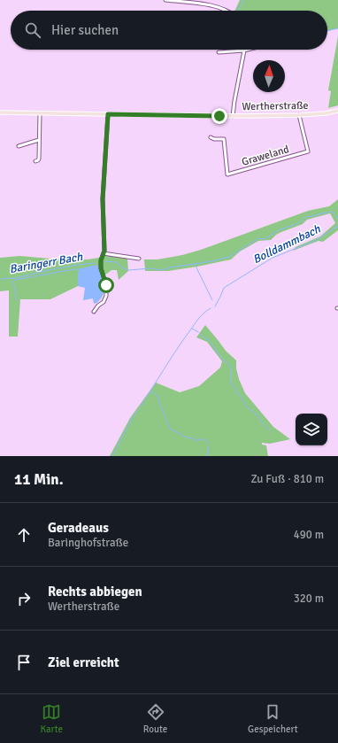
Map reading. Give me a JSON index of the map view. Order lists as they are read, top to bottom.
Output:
{
  "streets": {
    "main road": ["Wertherstraße"],
    "street": ["Graweland"]
  },
  "crossings": [
    ["Wertherstraße", "Graweland"]
  ],
  "water": ["Bolldammbach", "Baringerr Bach"],
  "north": "top",
  "page": {
    "search": "Hier suchen",
    "heading": ["11 Min.", "Zu Fuß · 810 m"],
    "list": [
      ["Geradeaus", "Baringhofstraße", "490 m"],
      ["Rechts abbiegen", "Wertherstraße", "320 m"],
      "Ziel erreicht"
    ],
    "nav": ["Karte", "Route", "Gespeichert"]
  }
}
